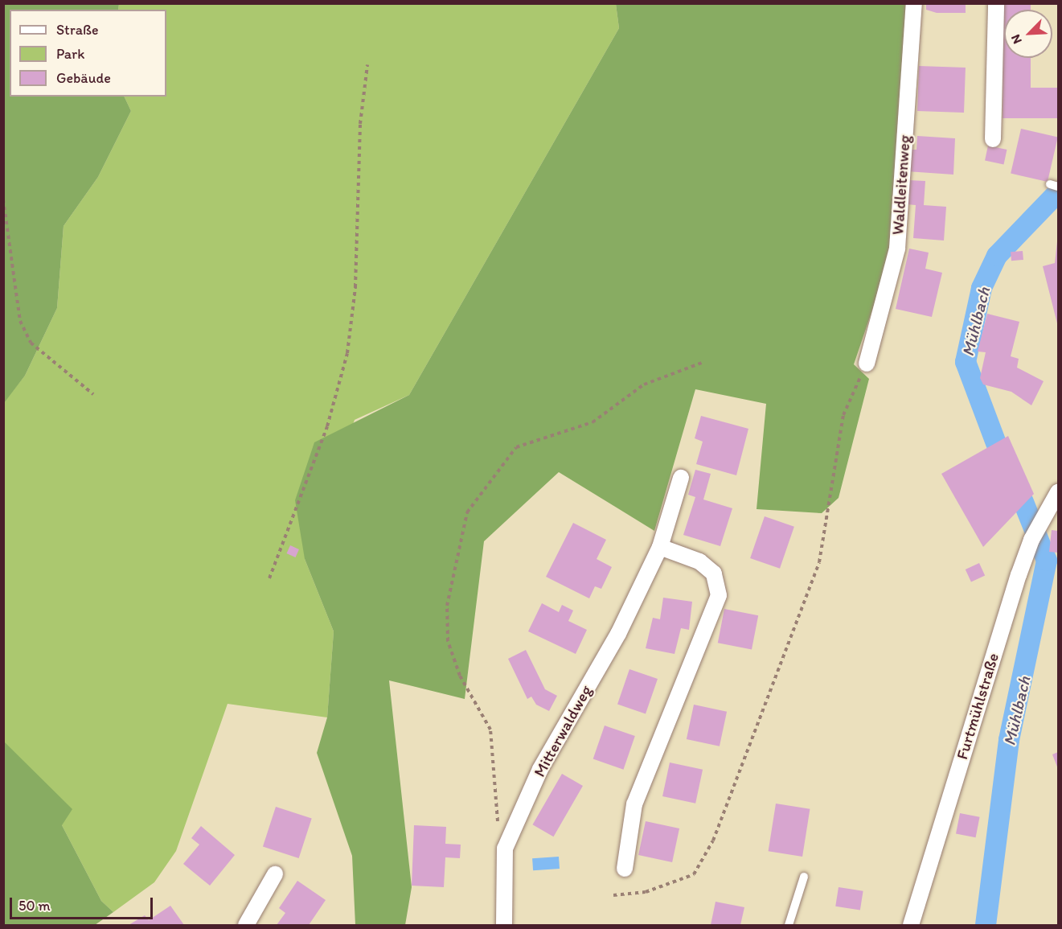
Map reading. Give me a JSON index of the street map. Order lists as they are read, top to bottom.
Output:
{
  "streets": {
    "street": ["Waldleitenweg", "Furtmühlstraße", "Mitterwaldweg"]
  },
  "water": ["Mühlbach"],
  "legend": ["Straße", "Park", "Gebäude"],
  "scale_bar": "50 m",
  "north": "bottom left"
}
